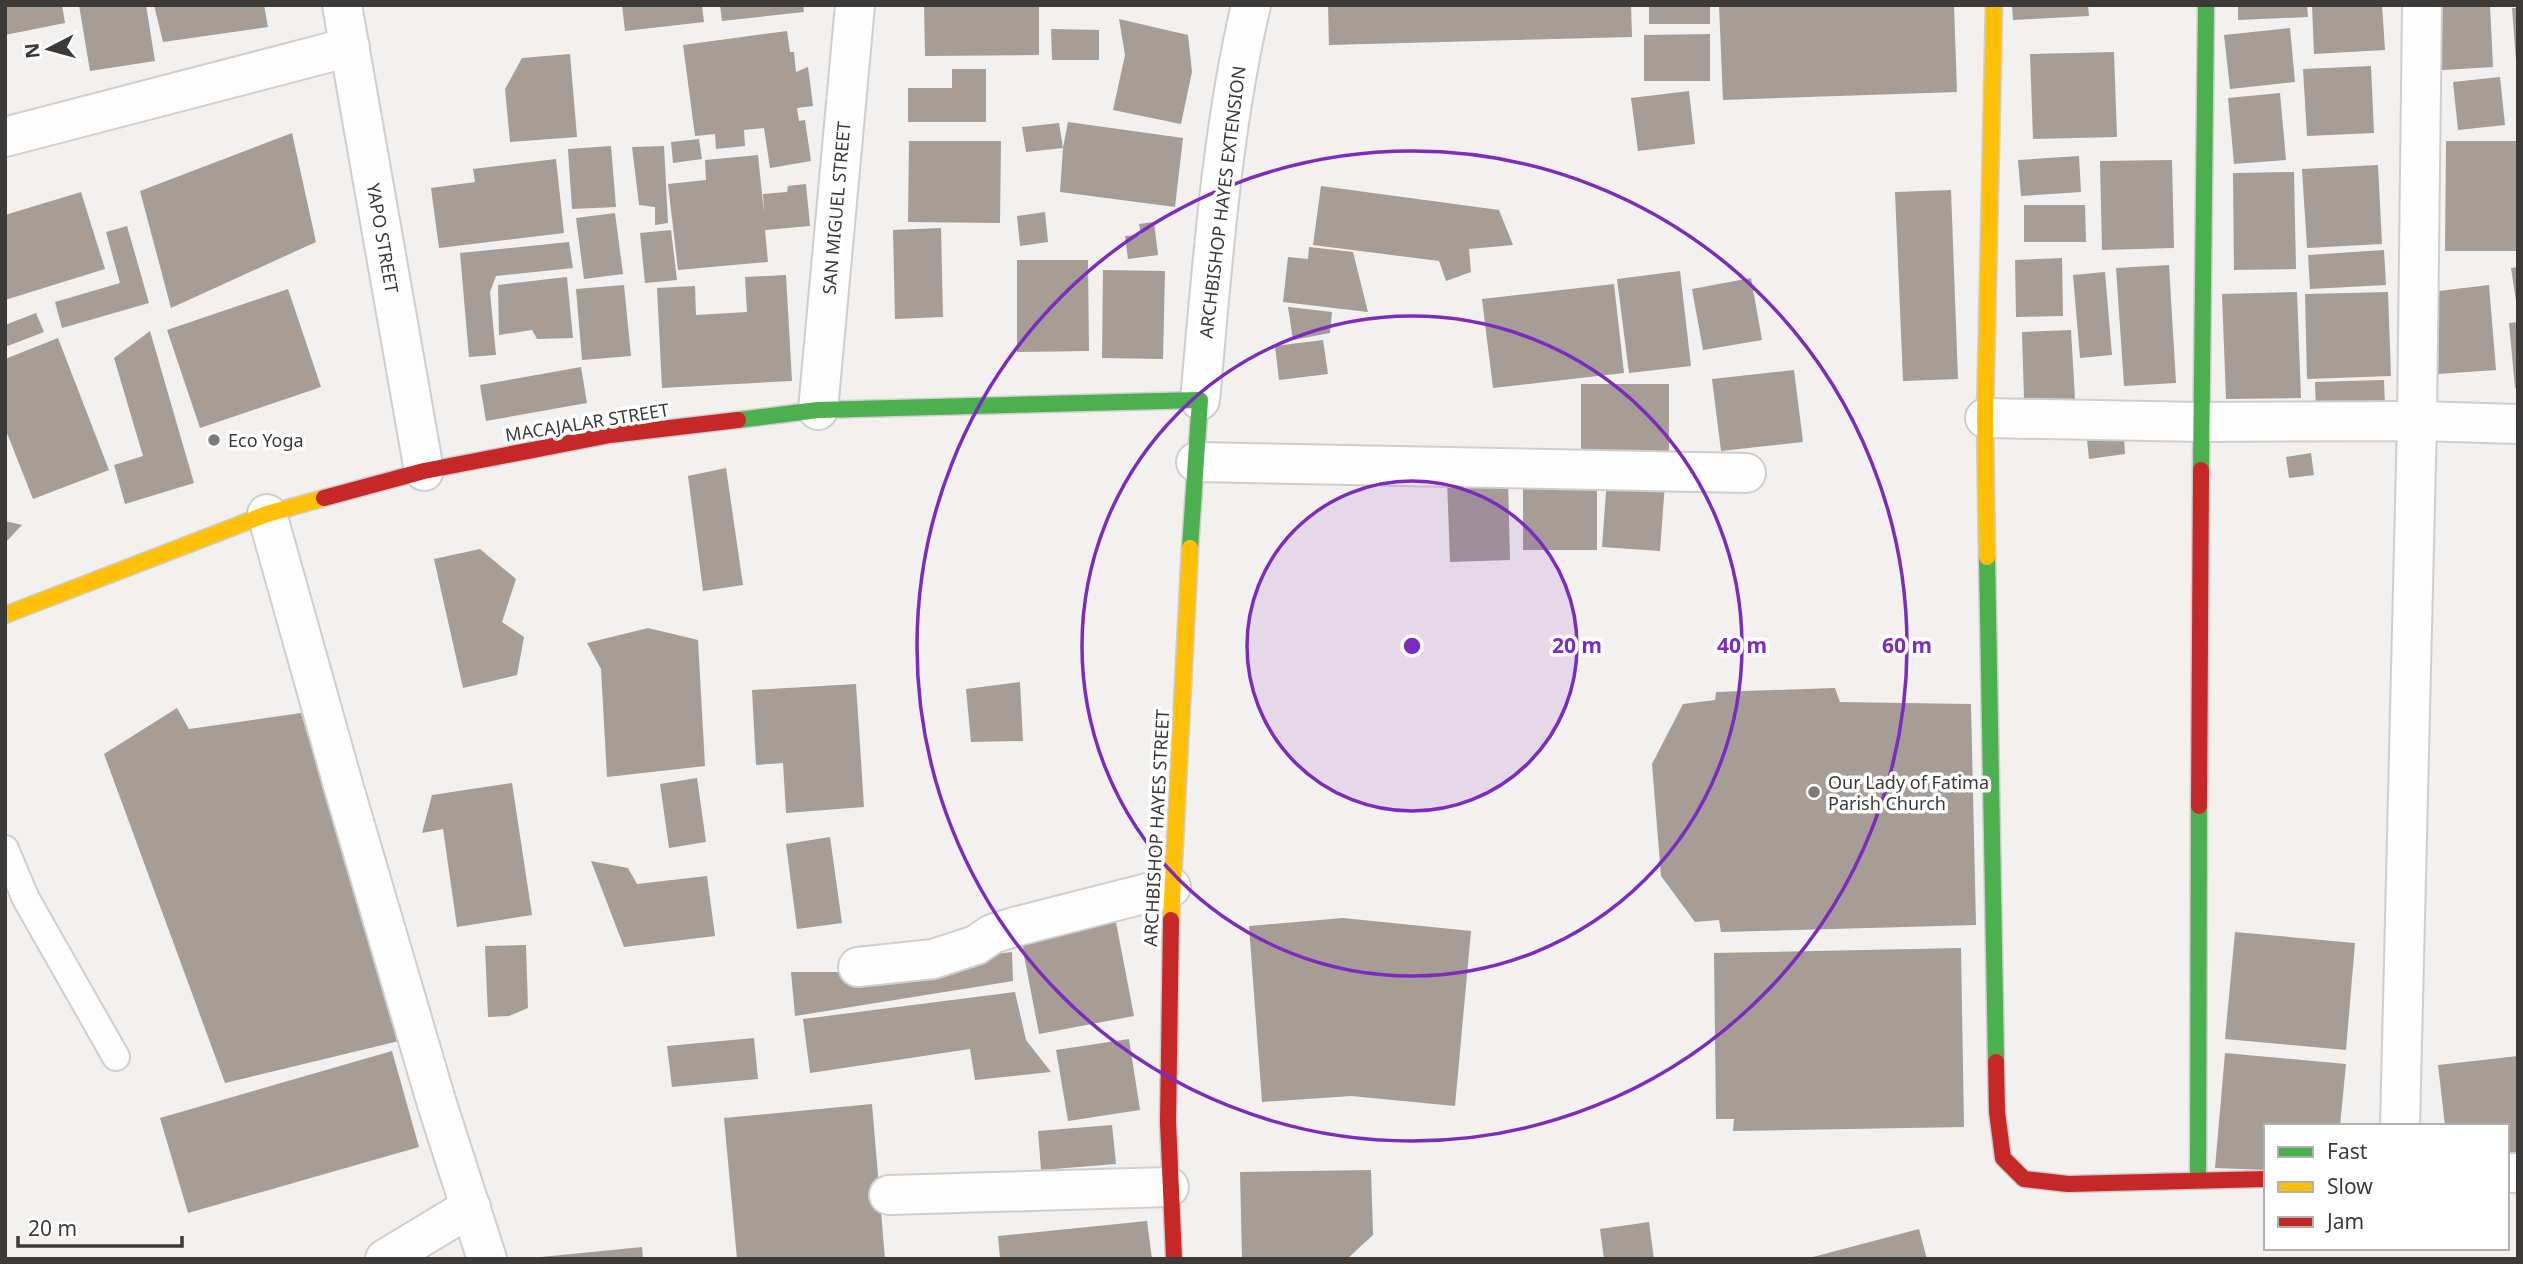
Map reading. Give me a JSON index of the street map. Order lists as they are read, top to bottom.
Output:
{
  "streets": {
    "street": [
      "ARCHBISHOP HAYES EXTENSION",
      "SAN MIGUEL STREET",
      "YAPO STREET",
      "MACAJALAR STREET",
      "ARCHBISHOP HAYES STREET"
    ]
  },
  "crossings": [
    ["ARCHBISHOP HAYES EXTENSION", "MACAJALAR STREET"],
    ["ARCHBISHOP HAYES EXTENSION", "ARCHBISHOP HAYES STREET"],
    ["SAN MIGUEL STREET", "MACAJALAR STREET"],
    ["YAPO STREET", "MACAJALAR STREET"],
    ["MACAJALAR STREET", "ARCHBISHOP HAYES STREET"]
  ],
  "places": ["Eco Yoga", "Our Lady of Fatima Parish Church"],
  "legend": ["Fast", "Slow", "Jam"],
  "scale_bar": "20 m",
  "north": "left",
  "rings": ["20 m", "40 m", "60 m"]
}
